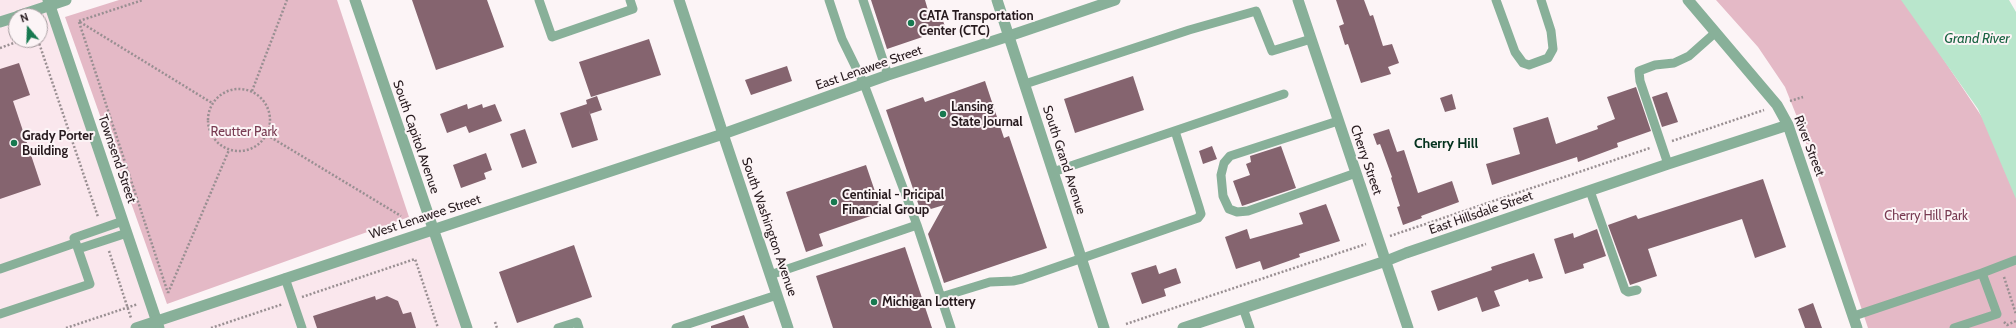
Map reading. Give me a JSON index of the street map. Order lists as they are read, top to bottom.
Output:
{
  "streets": {
    "street": [
      "East Lenawee Street",
      "South Capitol Avenue",
      "River Street",
      "Townsend Street",
      "South Grand Avenue",
      "Cherry Street",
      "East Hillsdale Street",
      "West Lenawee Street",
      "South Washington Avenue"
    ]
  },
  "crossings": [
    ["East Lenawee Street", "South Grand Avenue"],
    ["East Lenawee Street", "West Lenawee Street"],
    ["East Lenawee Street", "South Washington Avenue"],
    ["South Capitol Avenue", "West Lenawee Street"],
    ["River Street", "East Hillsdale Street"],
    ["Townsend Street", "West Lenawee Street"],
    ["Cherry Street", "East Hillsdale Street"],
    ["West Lenawee Street", "South Washington Avenue"]
  ],
  "districts": ["Cherry Hill"],
  "water": ["Grand River"],
  "parks": ["Reutter Park", "Cherry Hill Park"],
  "places": [
    "CATA Transportation Center (CTC)",
    "Lansing State Journal",
    "Grady Porter Building",
    "Centinial - Pricipal Financial Group",
    "Michigan Lottery"
  ],
  "north": "top"
}
